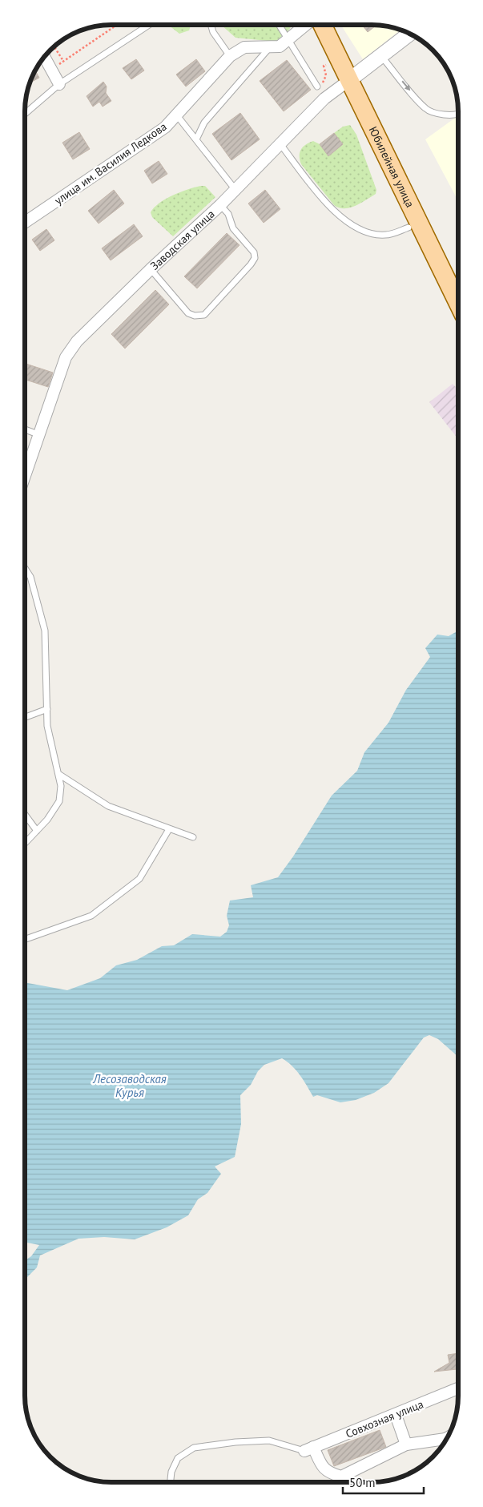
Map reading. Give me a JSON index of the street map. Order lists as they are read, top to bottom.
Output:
{
  "streets": {
    "main road": ["Юбилейная улица"],
    "street": ["улица им. Василия Ледкова", "Заводская улица", "Совхозная улица"]
  },
  "crossings": [
    ["Юбилейная улица", "Заводская улица"]
  ],
  "water": ["Лесозаводская Курья"],
  "scale_bar": "50 m"
}
